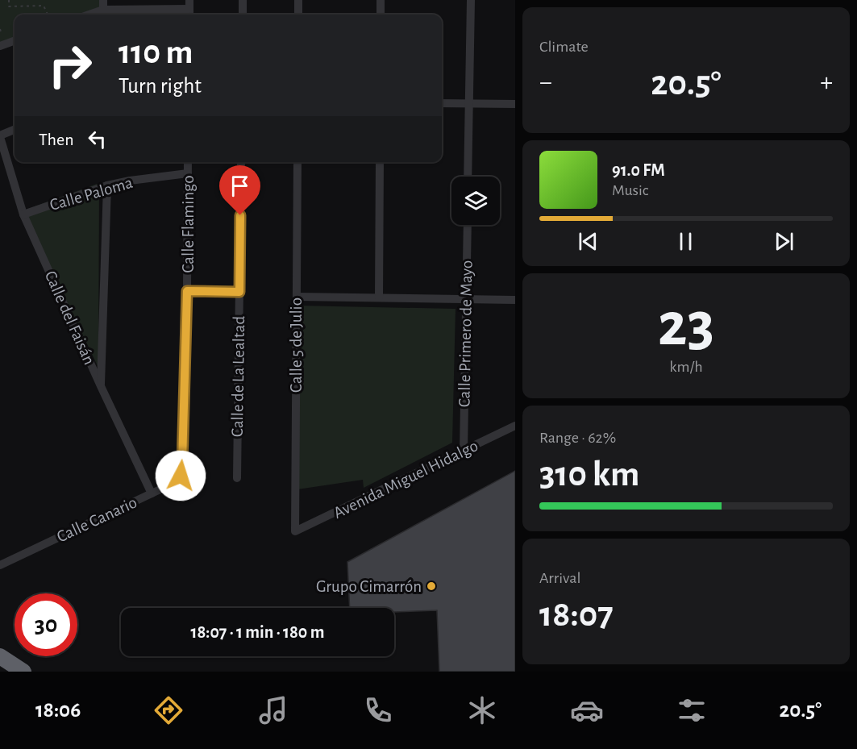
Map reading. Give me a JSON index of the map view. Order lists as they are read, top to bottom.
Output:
{
  "streets": {
    "street": [
      "Calle Paloma",
      "Calle Flamingo",
      "Calle del Faisán",
      "Calle Primero de Mayo",
      "Calle 5 de Julio",
      "Calle de La Lealtad",
      "Avenida Miguel Hidalgo",
      "Calle Canario"
    ]
  },
  "crossings": [
    ["Calle Paloma", "Calle Flamingo"],
    ["Calle Paloma", "Calle del Faisán"],
    ["Calle Flamingo", "Calle Canario"],
    ["Calle del Faisán", "Calle Canario"],
    ["Calle Primero de Mayo", "Avenida Miguel Hidalgo"],
    ["Calle 5 de Julio", "Avenida Miguel Hidalgo"]
  ],
  "places": ["Grupo Cimarrón"],
  "page": {
    "tile": [
      "Climate",
      ["23", "km/h"],
      ["Range · 62%", "310 km"],
      ["Arrival", "18:07"]
    ],
    "turn": ["110 m", "Turn right"],
    "heat": ["−", "20.5°", "+"],
    "then": "Then",
    "song": ["91.0 FM", "Music"],
    "limit": "30",
    "trip": "18:07 · 1 min · 180 m",
    "tabs": ["18:06", "20.5°"]
  }
}
